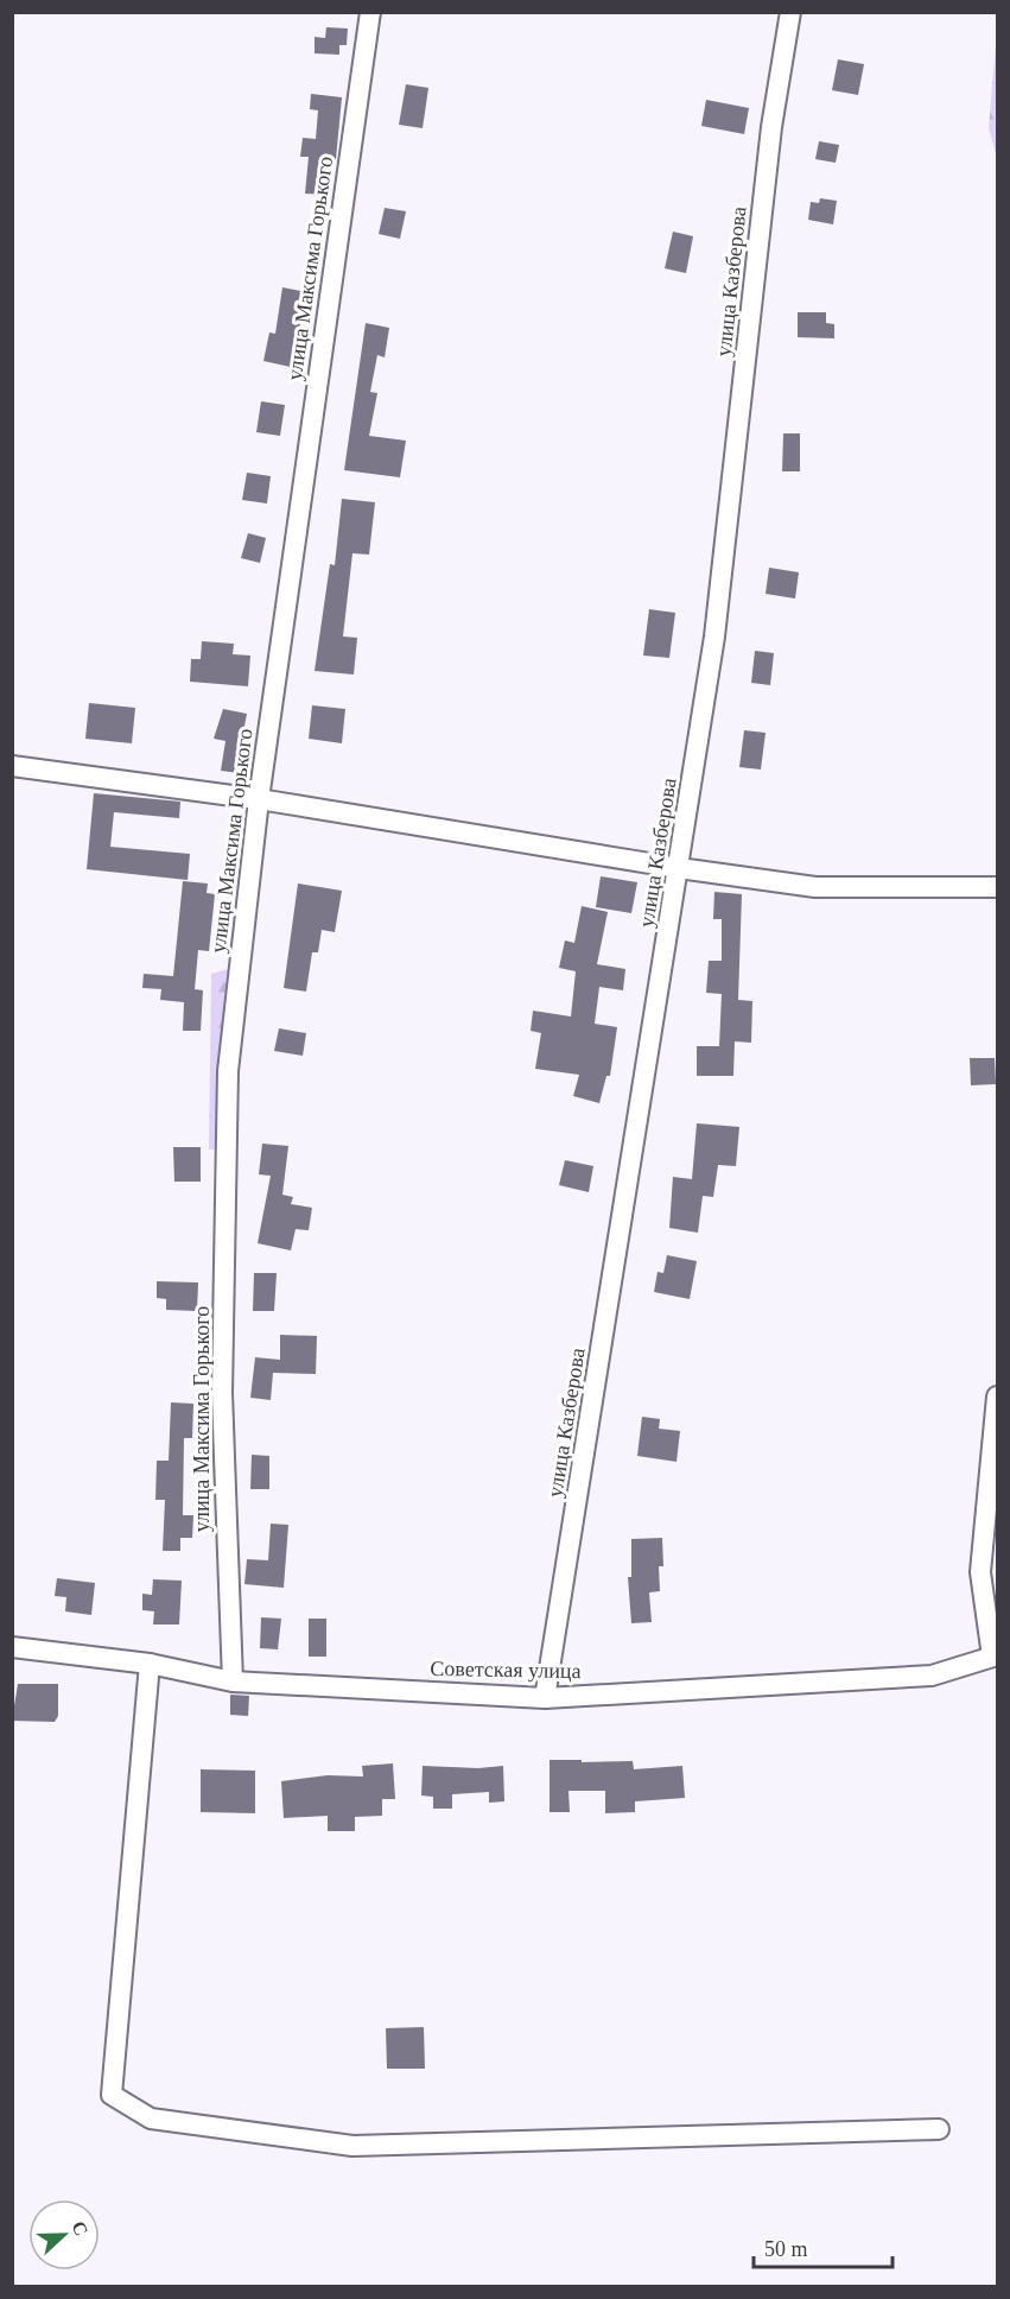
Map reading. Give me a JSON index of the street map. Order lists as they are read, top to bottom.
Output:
{
  "streets": {
    "street": ["улица Максима Горького", "улица Казберова", "Советская улица"]
  },
  "crossings": [
    ["улица Максима Горького", "Советская улица"],
    ["улица Казберова", "Советская улица"]
  ],
  "scale_bar": "50 m",
  "north": "right"
}
